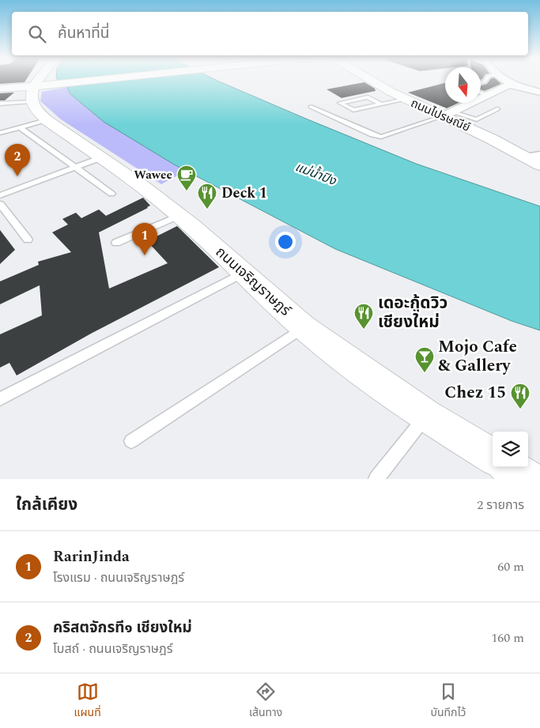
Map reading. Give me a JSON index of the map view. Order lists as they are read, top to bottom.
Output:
{
  "streets": {
    "main road": ["ถนนไปรษณีย์", "ถนนเจริญราษฎร์"]
  },
  "water": ["แม่น้ำปิง"],
  "places": {
    "cafe": ["Wawee"],
    "restaurant": ["Deck 1", "เดอะกู้ดวิว เชียงใหม่", "Chez 15"],
    "bar": ["Mojo Cafe & Gallery"]
  },
  "north": "bottom",
  "page": {
    "search": "ค้นหาที่นี่",
    "pins": ["2", "1"],
    "heading": ["ใกล้เคียง", "2 รายการ"],
    "list": [
      {
        "mark": "1",
        "name": "RarinJinda",
        "note": "โรงแรม · ถนนเจริญราษฎร์",
        "value": "60 m"
      },
      {
        "mark": "2",
        "name": "คริสตจักรที๑ เชียงใหม่",
        "note": "โบสถ์ · ถนนเจริญราษฎร์",
        "value": "160 m"
      }
    ],
    "nav": ["แผนที่", "เส้นทาง", "บันทึกไว้"]
  }
}
